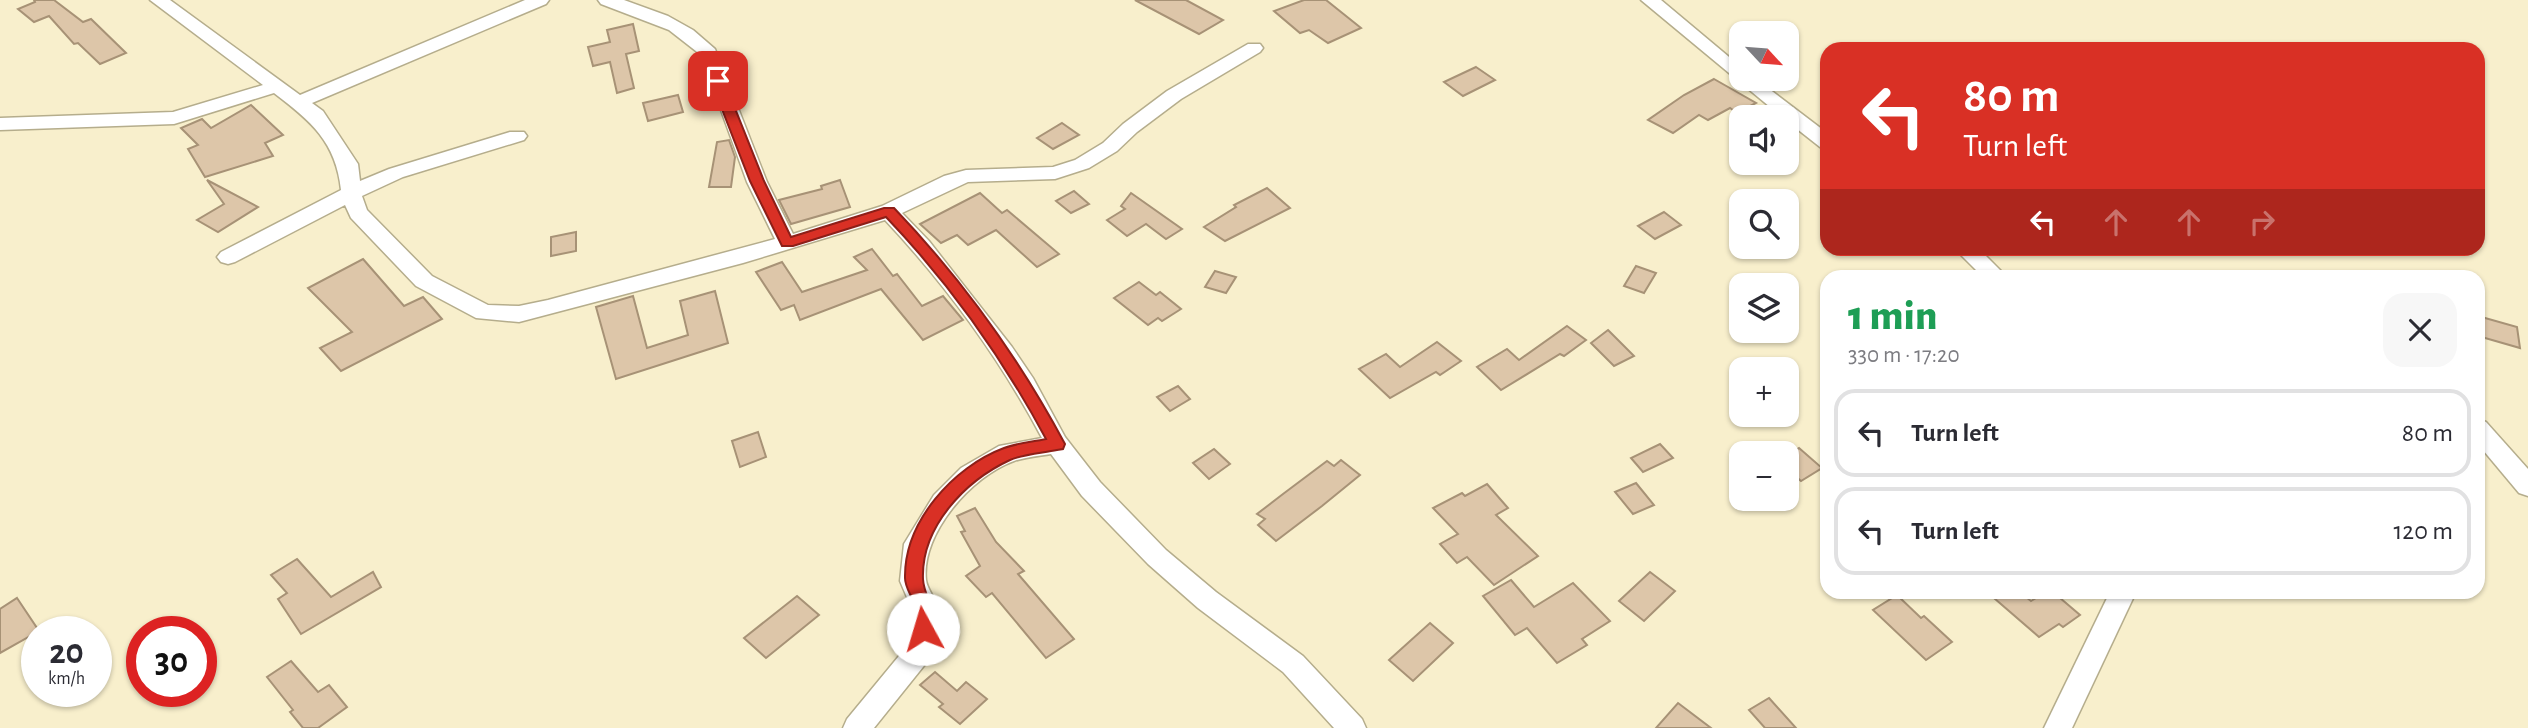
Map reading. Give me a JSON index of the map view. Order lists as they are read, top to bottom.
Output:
{
  "north": "bottom right",
  "page": {
    "map_buttons": ["+", "−"],
    "turn": ["80 m", "Turn left"],
    "heading": ["1 min", "330 m · 17:20"],
    "list": [
      {
        "name": "Turn left",
        "value": "80 m"
      },
      {
        "name": "Turn left",
        "value": "120 m"
      }
    ],
    "speed": "20 km/h",
    "limit": "30"
  }
}
